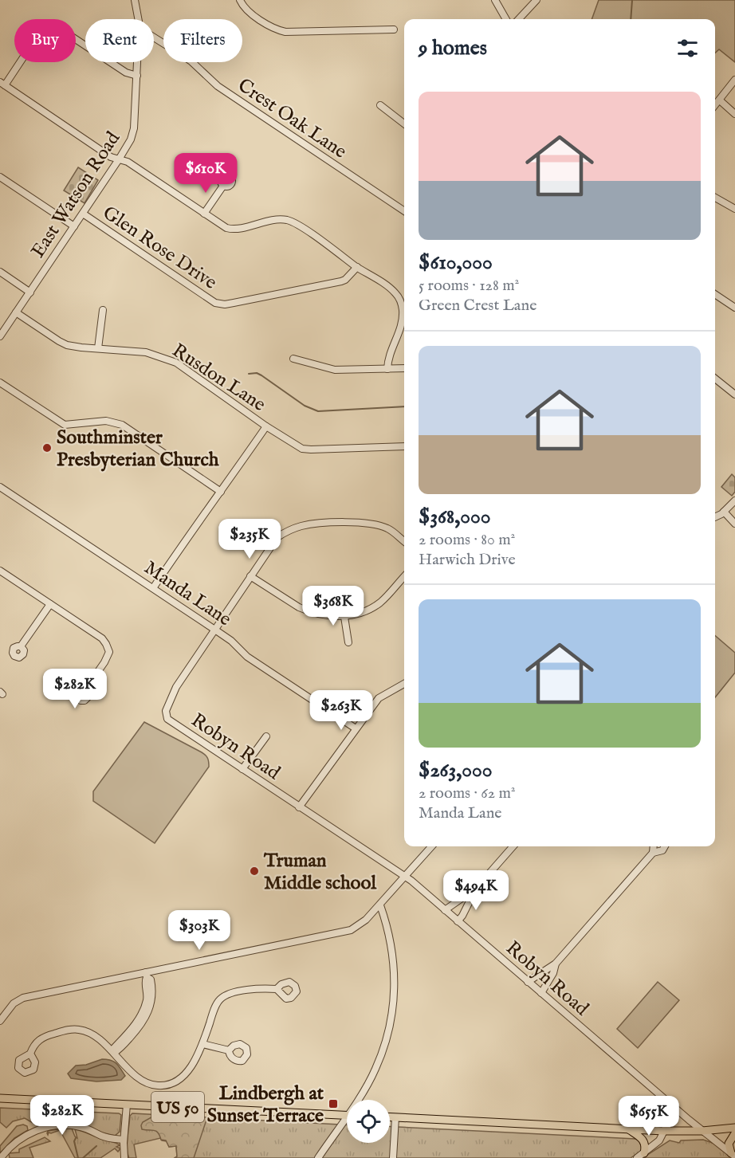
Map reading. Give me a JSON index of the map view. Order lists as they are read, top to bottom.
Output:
{
  "streets": {
    "main road": ["US 50"],
    "street": [
      "Crest Oak Lane",
      "East Watson Road",
      "Glen Rose Drive",
      "Rusdon Lane",
      "Manda Lane",
      "Robyn Road"
    ]
  },
  "crossings": [
    ["East Watson Road", "Glen Rose Drive"],
    ["East Watson Road", "Rusdon Lane"],
    ["Manda Lane", "Robyn Road"]
  ],
  "places": {
    "other": ["Southminster Presbyterian Church", "Truman Middle school"],
    "transit": ["Lindbergh at Sunset Terrace"]
  },
  "page": {
    "chip": ["Buy", "Rent", "Filters"],
    "heading": "9 homes",
    "list": [
      {
        "name": "$610,000",
        "note": "5 rooms · 128 m² · Green Crest Lane"
      },
      {
        "name": "$368,000",
        "note": "2 rooms · 80 m² · Harwich Drive"
      },
      {
        "name": "$263,000",
        "note": "2 rooms · 62 m² · Manda Lane"
      }
    ],
    "price": [
      "$610K",
      "$235K",
      "$368K",
      "$282K",
      "$263K",
      "$494K",
      "$303K",
      "$282K",
      "$655K"
    ]
  }
}
